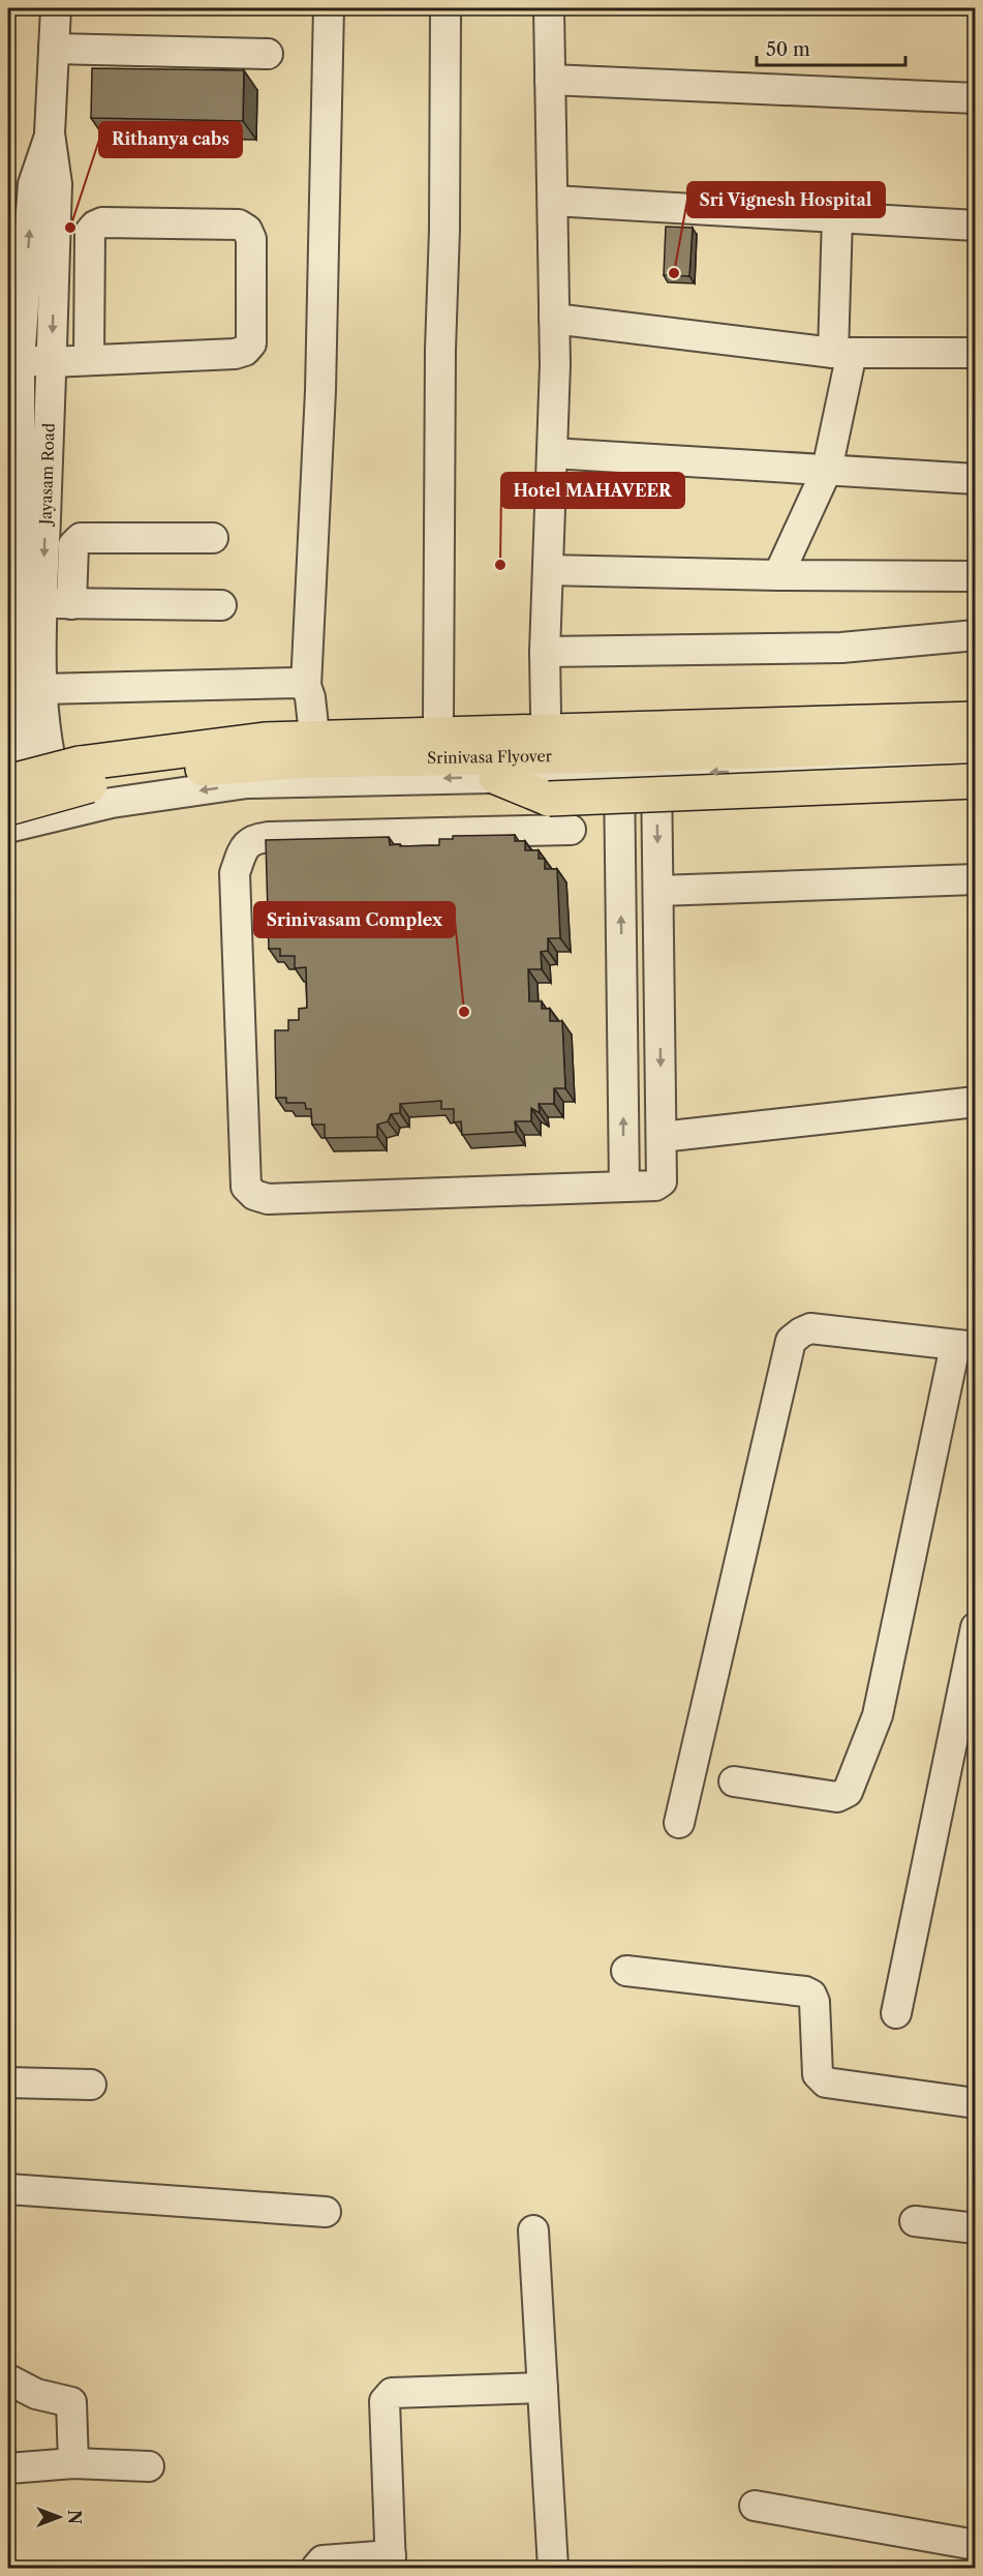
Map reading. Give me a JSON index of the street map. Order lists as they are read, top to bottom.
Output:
{
  "streets": {
    "main road": ["Srinivasa Flyover"],
    "street": ["Jayasam Road"]
  },
  "crossings": [
    ["Jayasam Road", "Srinivasa Flyover"]
  ],
  "places": [
    "Rithanya cabs",
    "Sri Vignesh Hospital",
    "Hotel MAHAVEER",
    "Srinivasam Complex"
  ],
  "scale_bar": "50 m",
  "north": "right"
}
